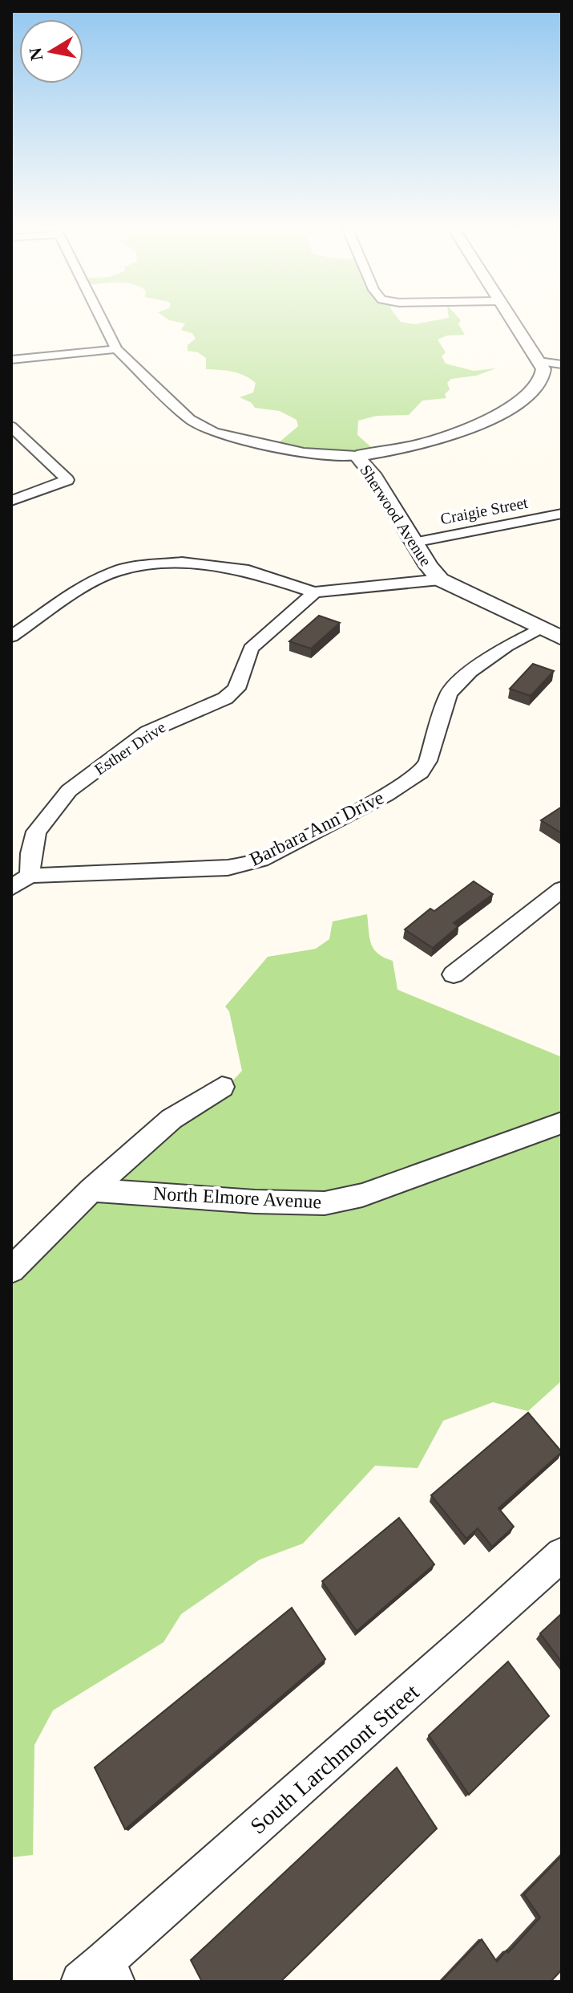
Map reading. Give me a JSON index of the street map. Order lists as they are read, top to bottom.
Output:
{
  "streets": {
    "street": [
      "Craigie Street",
      "Sherwood Avenue",
      "Esther Drive",
      "Barbara Ann Drive",
      "North Elmore Avenue",
      "South Larchmont Street"
    ]
  },
  "crossings": [
    ["Craigie Street", "Sherwood Avenue"],
    ["Sherwood Avenue", "Barbara Ann Drive"],
    ["Esther Drive", "Barbara Ann Drive"]
  ],
  "north": "left"
}
